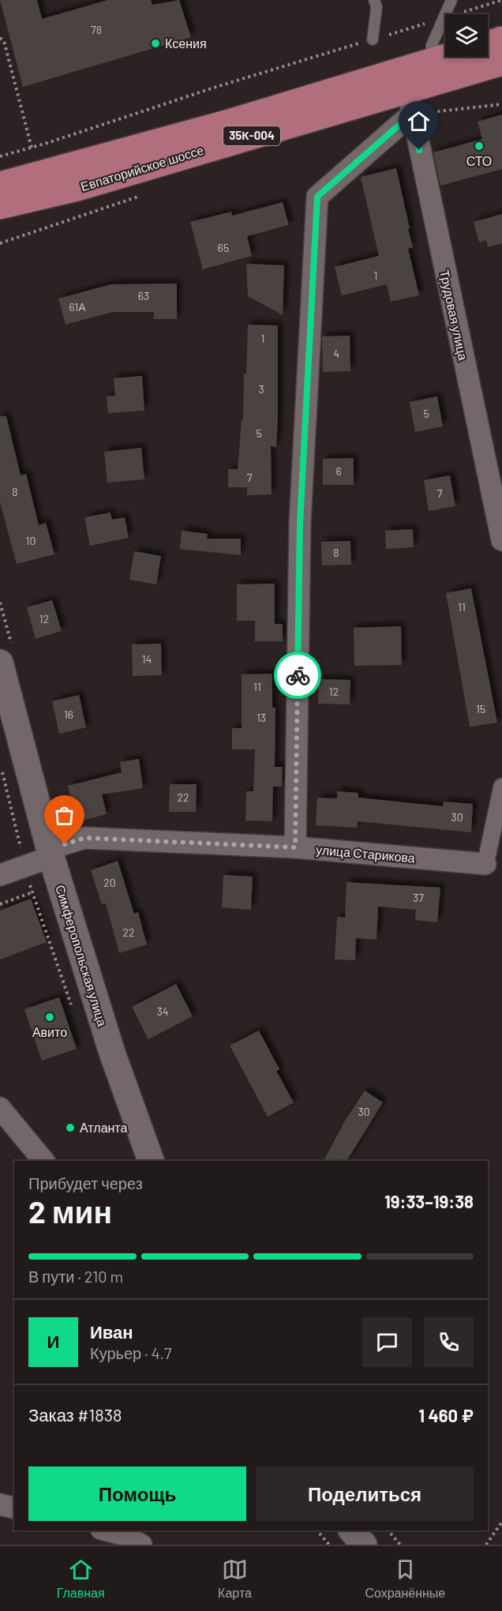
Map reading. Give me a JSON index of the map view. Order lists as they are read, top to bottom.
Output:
{
  "streets": {
    "main road": ["35К-004", "Евпаторийское шоссе"],
    "street": ["Трудовая улица", "улица Старикова", "Симферопольская улица"]
  },
  "crossings": [
    ["Евпаторийское шоссе", "Трудовая улица"],
    ["улица Старикова", "Симферопольская улица"]
  ],
  "places": [
    "Ксения",
    "СТО",
    "Авито",
    "Атланта"
  ],
  "house_numbers": [
    "78",
    "65",
    "1",
    "63",
    "61А",
    "1",
    "4",
    "3",
    "5",
    "5",
    "6",
    "7",
    "8",
    "7",
    "10",
    "8",
    "11",
    "12",
    "14",
    "11",
    "12",
    "15",
    "16",
    "13",
    "22",
    "30",
    "20",
    "37",
    "22",
    "34",
    "30"
  ],
  "page": {
    "heading": ["2 мин", "Прибудет через", "19:33–19:38"],
    "panel": [
      "Иван",
      "Курьер · 4.7",
      "Заказ #1838",
      "1 460 ₽"
    ],
    "bar": "В пути · 210 m",
    "round": "И",
    "buttons": ["Помощь", "Поделиться"],
    "tabs": ["Главная", "Карта", "Сохранённые"]
  }
}
